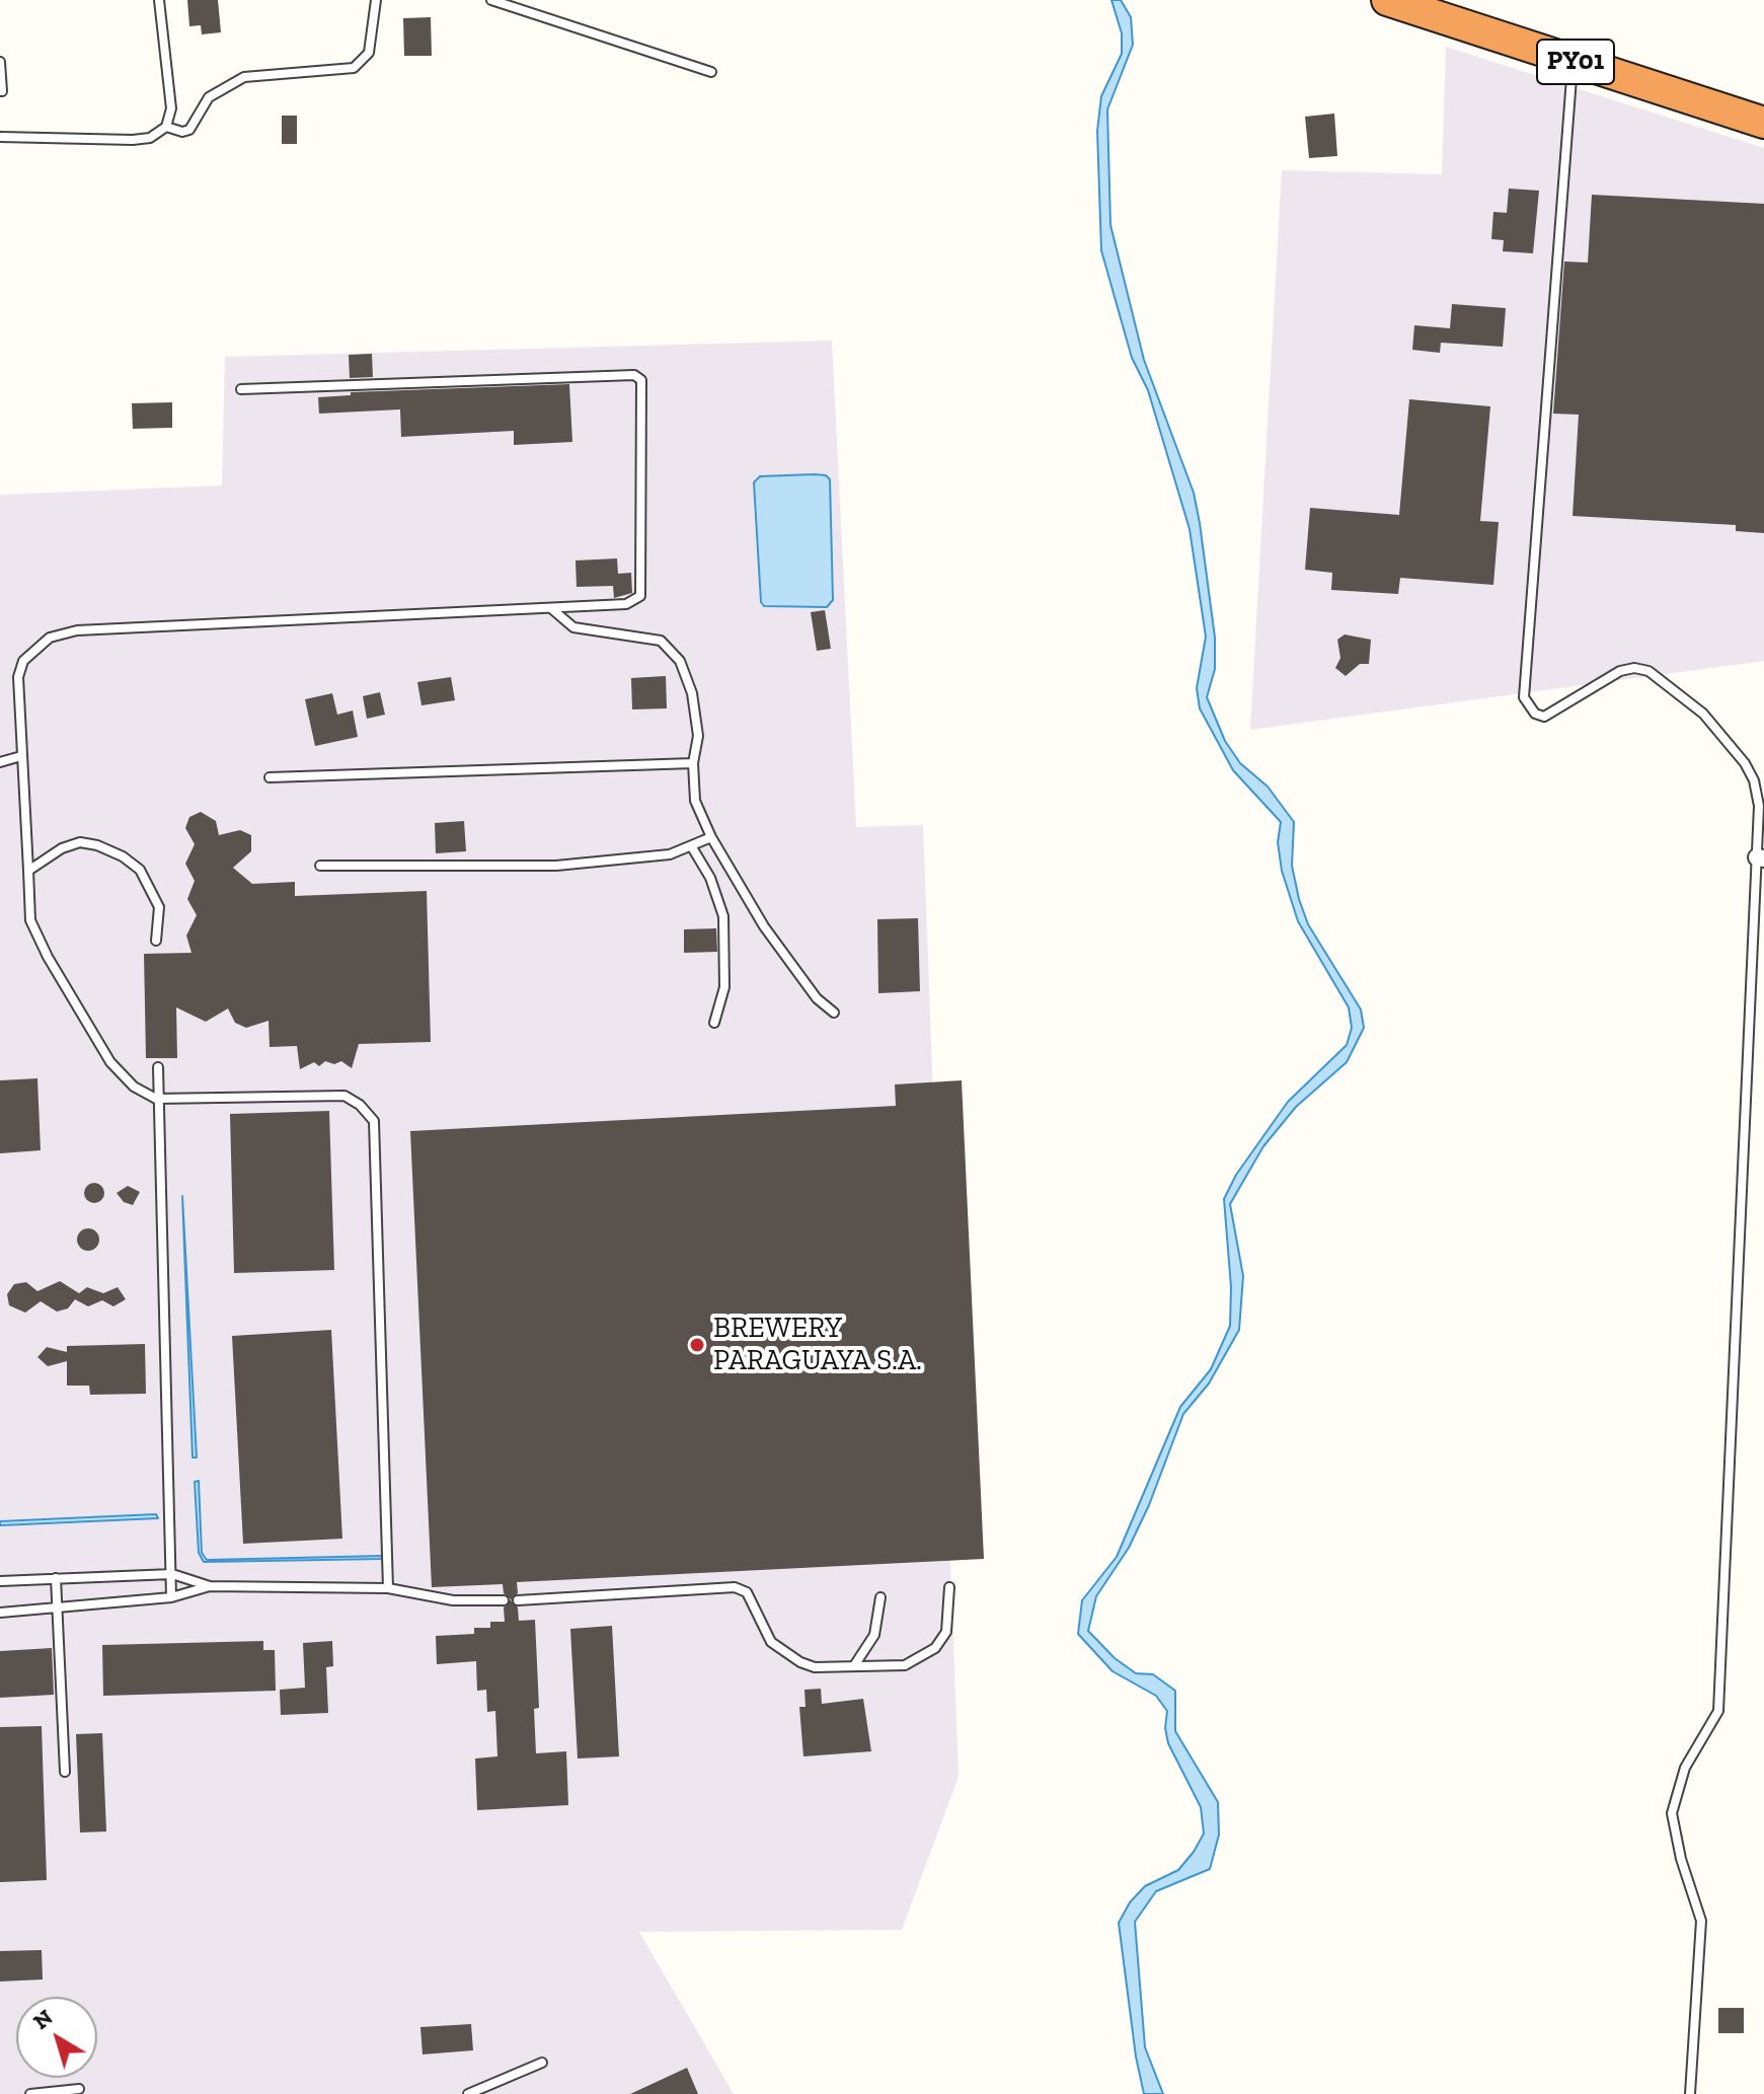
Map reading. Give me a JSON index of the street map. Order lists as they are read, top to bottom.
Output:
{
  "streets": {
    "highway": ["PY01"]
  },
  "places": ["BREWERY PARAGUAYA S.A."],
  "north": "top left"
}
